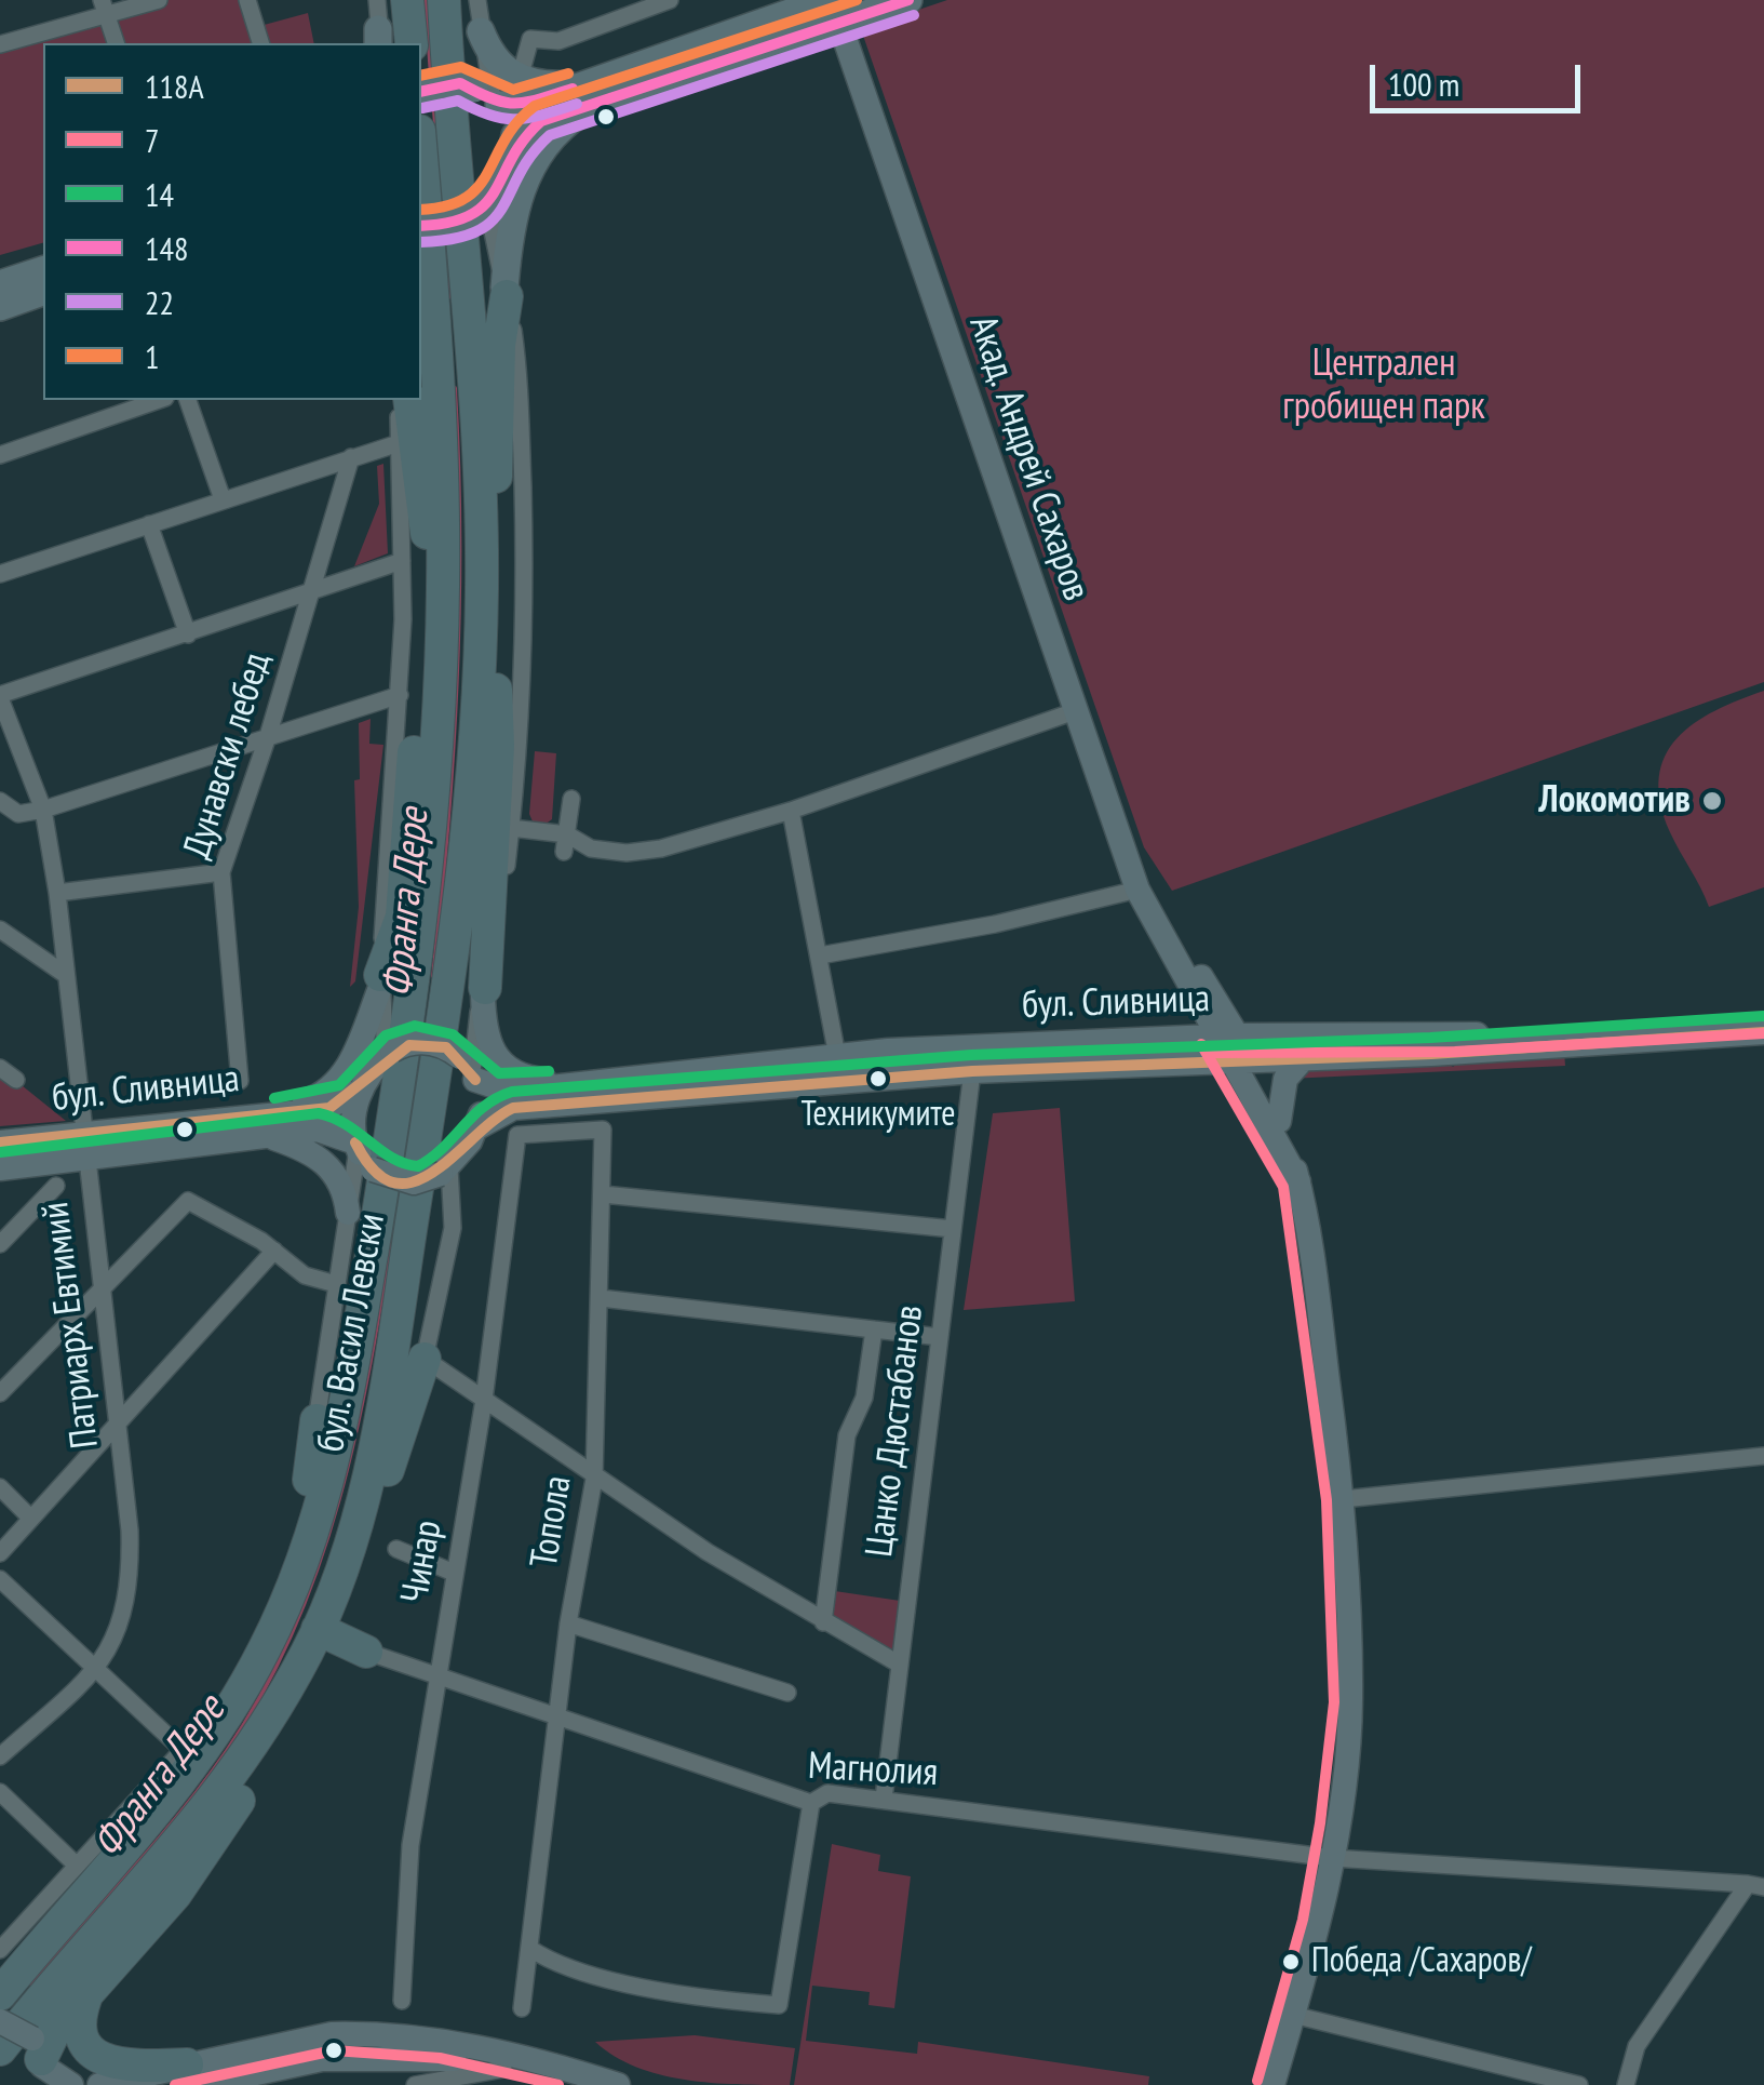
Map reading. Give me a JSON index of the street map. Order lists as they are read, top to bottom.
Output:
{
  "streets": {
    "highway": ["бул. Васил Левски"],
    "main road": ["Акад. Андрей Сахаров", "бул. Сливница"],
    "street": [
      "Дунавски лебед",
      "Патриарх Евтимий",
      "Цанко Дюстабанов",
      "Топола",
      "Чинар",
      "Магнолия"
    ]
  },
  "crossings": [
    ["Акад. Андрей Сахаров", "бул. Сливница"],
    ["Акад. Андрей Сахаров", "Магнолия"],
    ["бул. Сливница", "Патриарх Евтимий"],
    ["бул. Сливница", "Цанко Дюстабанов"],
    ["Цанко Дюстабанов", "Магнолия"],
    ["Топола", "Чинар"],
    ["Топола", "Магнолия"],
    ["Чинар", "Магнолия"]
  ],
  "water": ["Франга Дере"],
  "parks": ["Централен гробищен парк"],
  "places": ["Локомотив", "Техникумите", "Победа /Сахаров/"],
  "lines": [
    "transit line 148",
    "transit line 1",
    "transit line 22",
    "transit line 14",
    "transit line 118А",
    "transit line 7"
  ],
  "legend": [
    "118А",
    "7",
    "14",
    "148",
    "22",
    "1"
  ],
  "scale_bar": "100 m"
}
